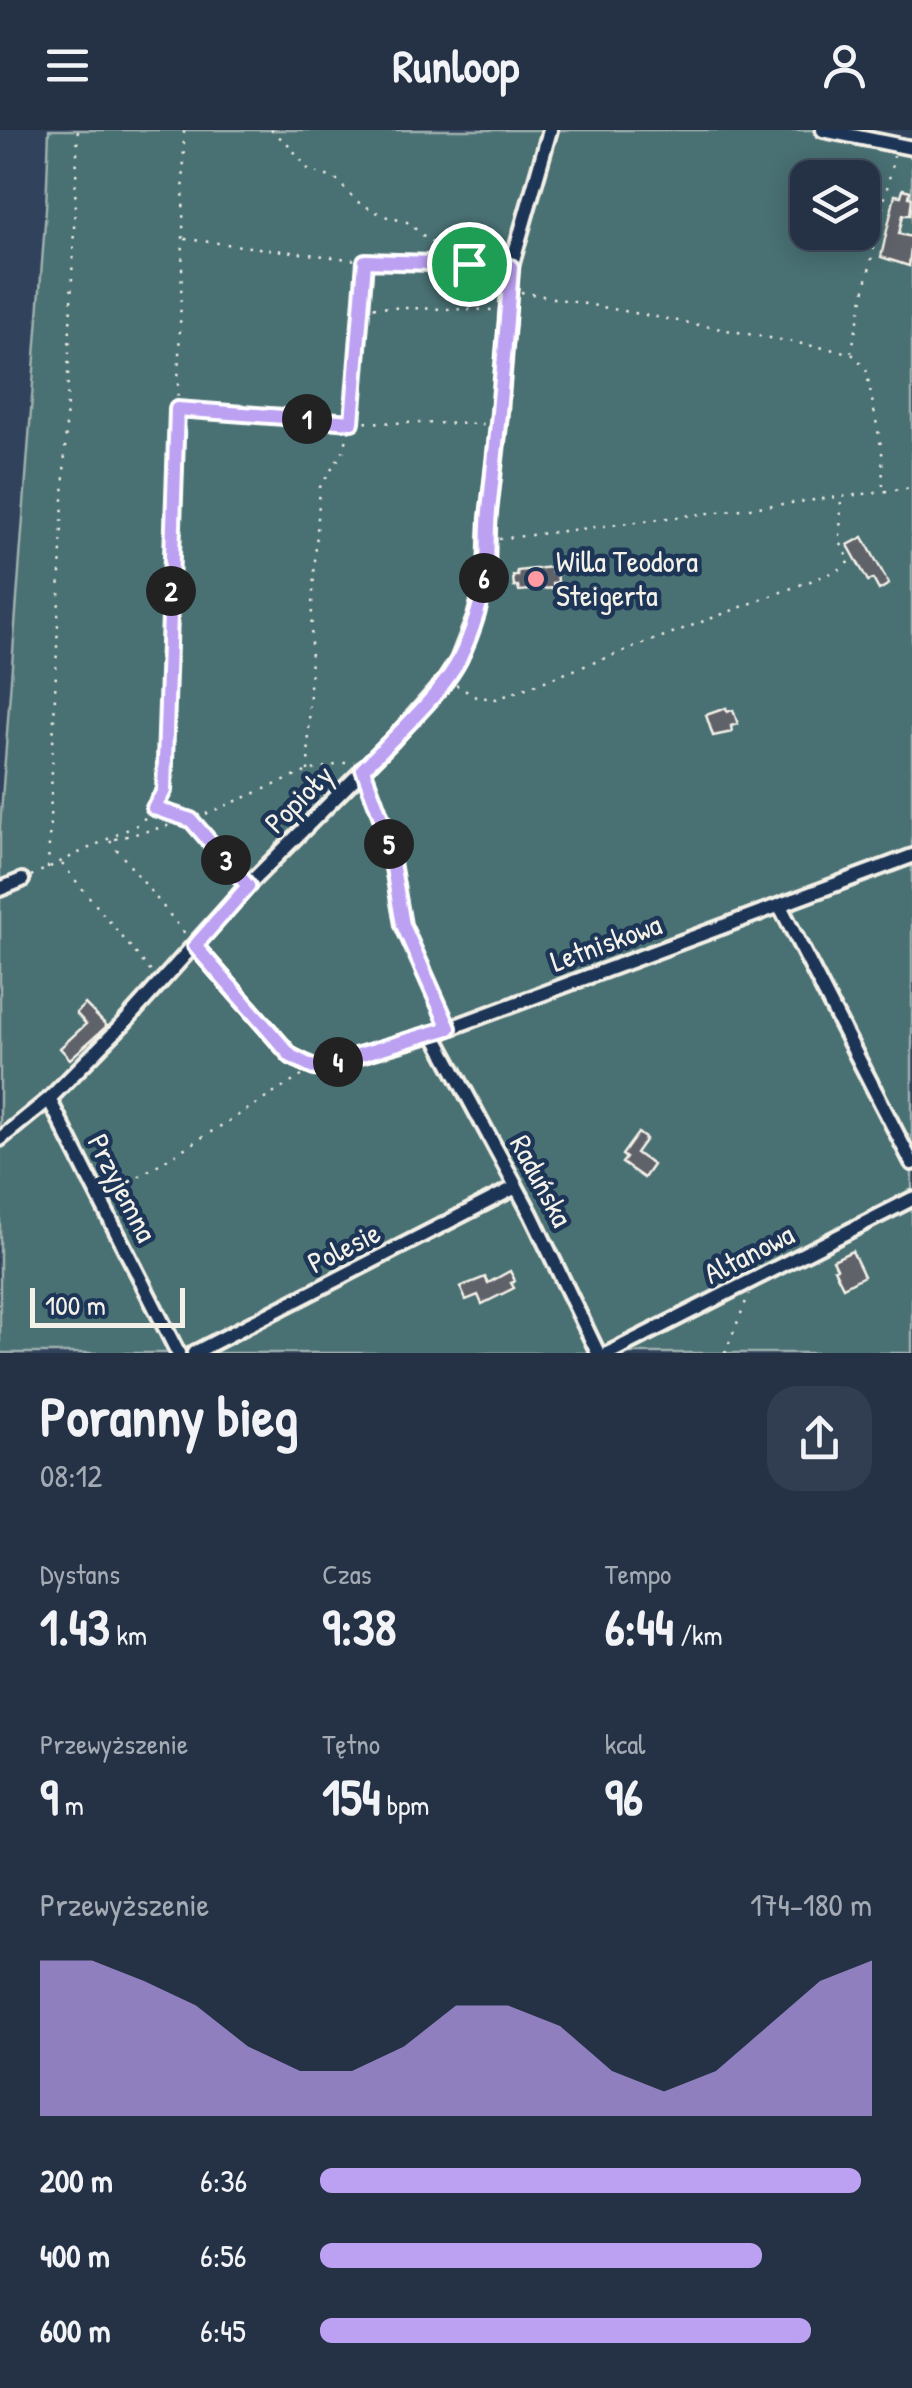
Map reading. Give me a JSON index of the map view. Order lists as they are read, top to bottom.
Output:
{
  "streets": {
    "street": [
      "Popioły",
      "Letniskowa",
      "Raduńska",
      "Przyjemna",
      "Polesie",
      "Altanowa"
    ]
  },
  "crossings": [
    ["Popioły", "Przyjemna"],
    ["Letniskowa", "Raduńska"],
    ["Raduńska", "Polesie"]
  ],
  "places": ["Willa Teodora Steigerta"],
  "scale_bar": "100 m",
  "page": {
    "header": "Runloop",
    "pins": [
      "1",
      "6",
      "2",
      "5",
      "3",
      "4"
    ],
    "scale": "100 m",
    "heading": ["Poranny bieg", "08:12"],
    "stats": [
      ["Dystans", "1.43 km"],
      ["Czas", "9:38"],
      ["Tempo", "6:44 /km"],
      ["Przewyższenie", "9 m"],
      ["Tętno", "154 bpm"],
      ["kcal", "96"]
    ],
    "chart": ["Przewyższenie", "174–180 m"],
    "list": [
      {
        "name": "200 m",
        "note": "6:36"
      },
      {
        "name": "400 m",
        "note": "6:56"
      },
      {
        "name": "600 m",
        "note": "6:45"
      }
    ]
  }
}
